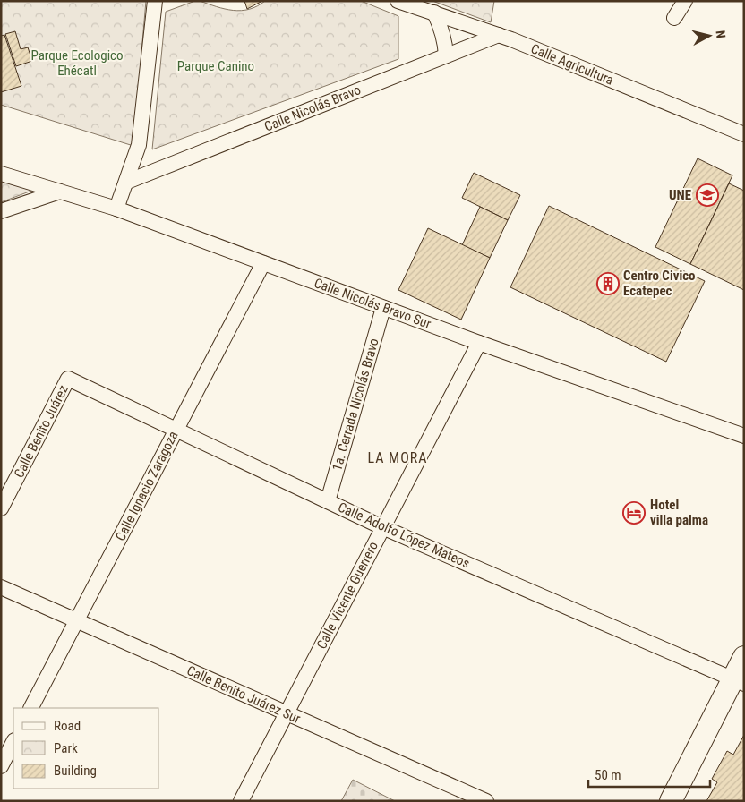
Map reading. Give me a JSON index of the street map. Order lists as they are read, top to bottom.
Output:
{
  "streets": {
    "street": [
      "Calle Agricultura",
      "Calle Nicolás Bravo",
      "Calle Nicolás Bravo Sur",
      "1a. Cerrada Nicolás Bravo",
      "Calle Benito Juárez",
      "Calle Ignacio Zaragoza",
      "Calle Adolfo López Mateos",
      "Calle Vicente Guerrero",
      "Calle Benito Juárez Sur"
    ]
  },
  "crossings": [
    ["Calle Agricultura", "Calle Nicolás Bravo"],
    ["Calle Nicolás Bravo Sur", "1a. Cerrada Nicolás Bravo"],
    ["Calle Nicolás Bravo Sur", "Calle Ignacio Zaragoza"],
    ["Calle Nicolás Bravo Sur", "Calle Vicente Guerrero"],
    ["1a. Cerrada Nicolás Bravo", "Calle Adolfo López Mateos"],
    ["Calle Benito Juárez", "Calle Adolfo López Mateos"],
    ["Calle Ignacio Zaragoza", "Calle Adolfo López Mateos"],
    ["Calle Ignacio Zaragoza", "Calle Benito Juárez Sur"],
    ["Calle Adolfo López Mateos", "Calle Vicente Guerrero"],
    ["Calle Vicente Guerrero", "Calle Benito Juárez Sur"]
  ],
  "districts": ["LA MORA"],
  "parks": ["Parque Ecologico Ehécatl", "Parque Canino"],
  "places": {
    "school or university": ["UNE"],
    "building": ["Centro Civico Ecatepec"],
    "hotel": ["Hotel villa palma"]
  },
  "legend": ["Road", "Park", "Building"],
  "scale_bar": "50 m",
  "north": "right"
}
